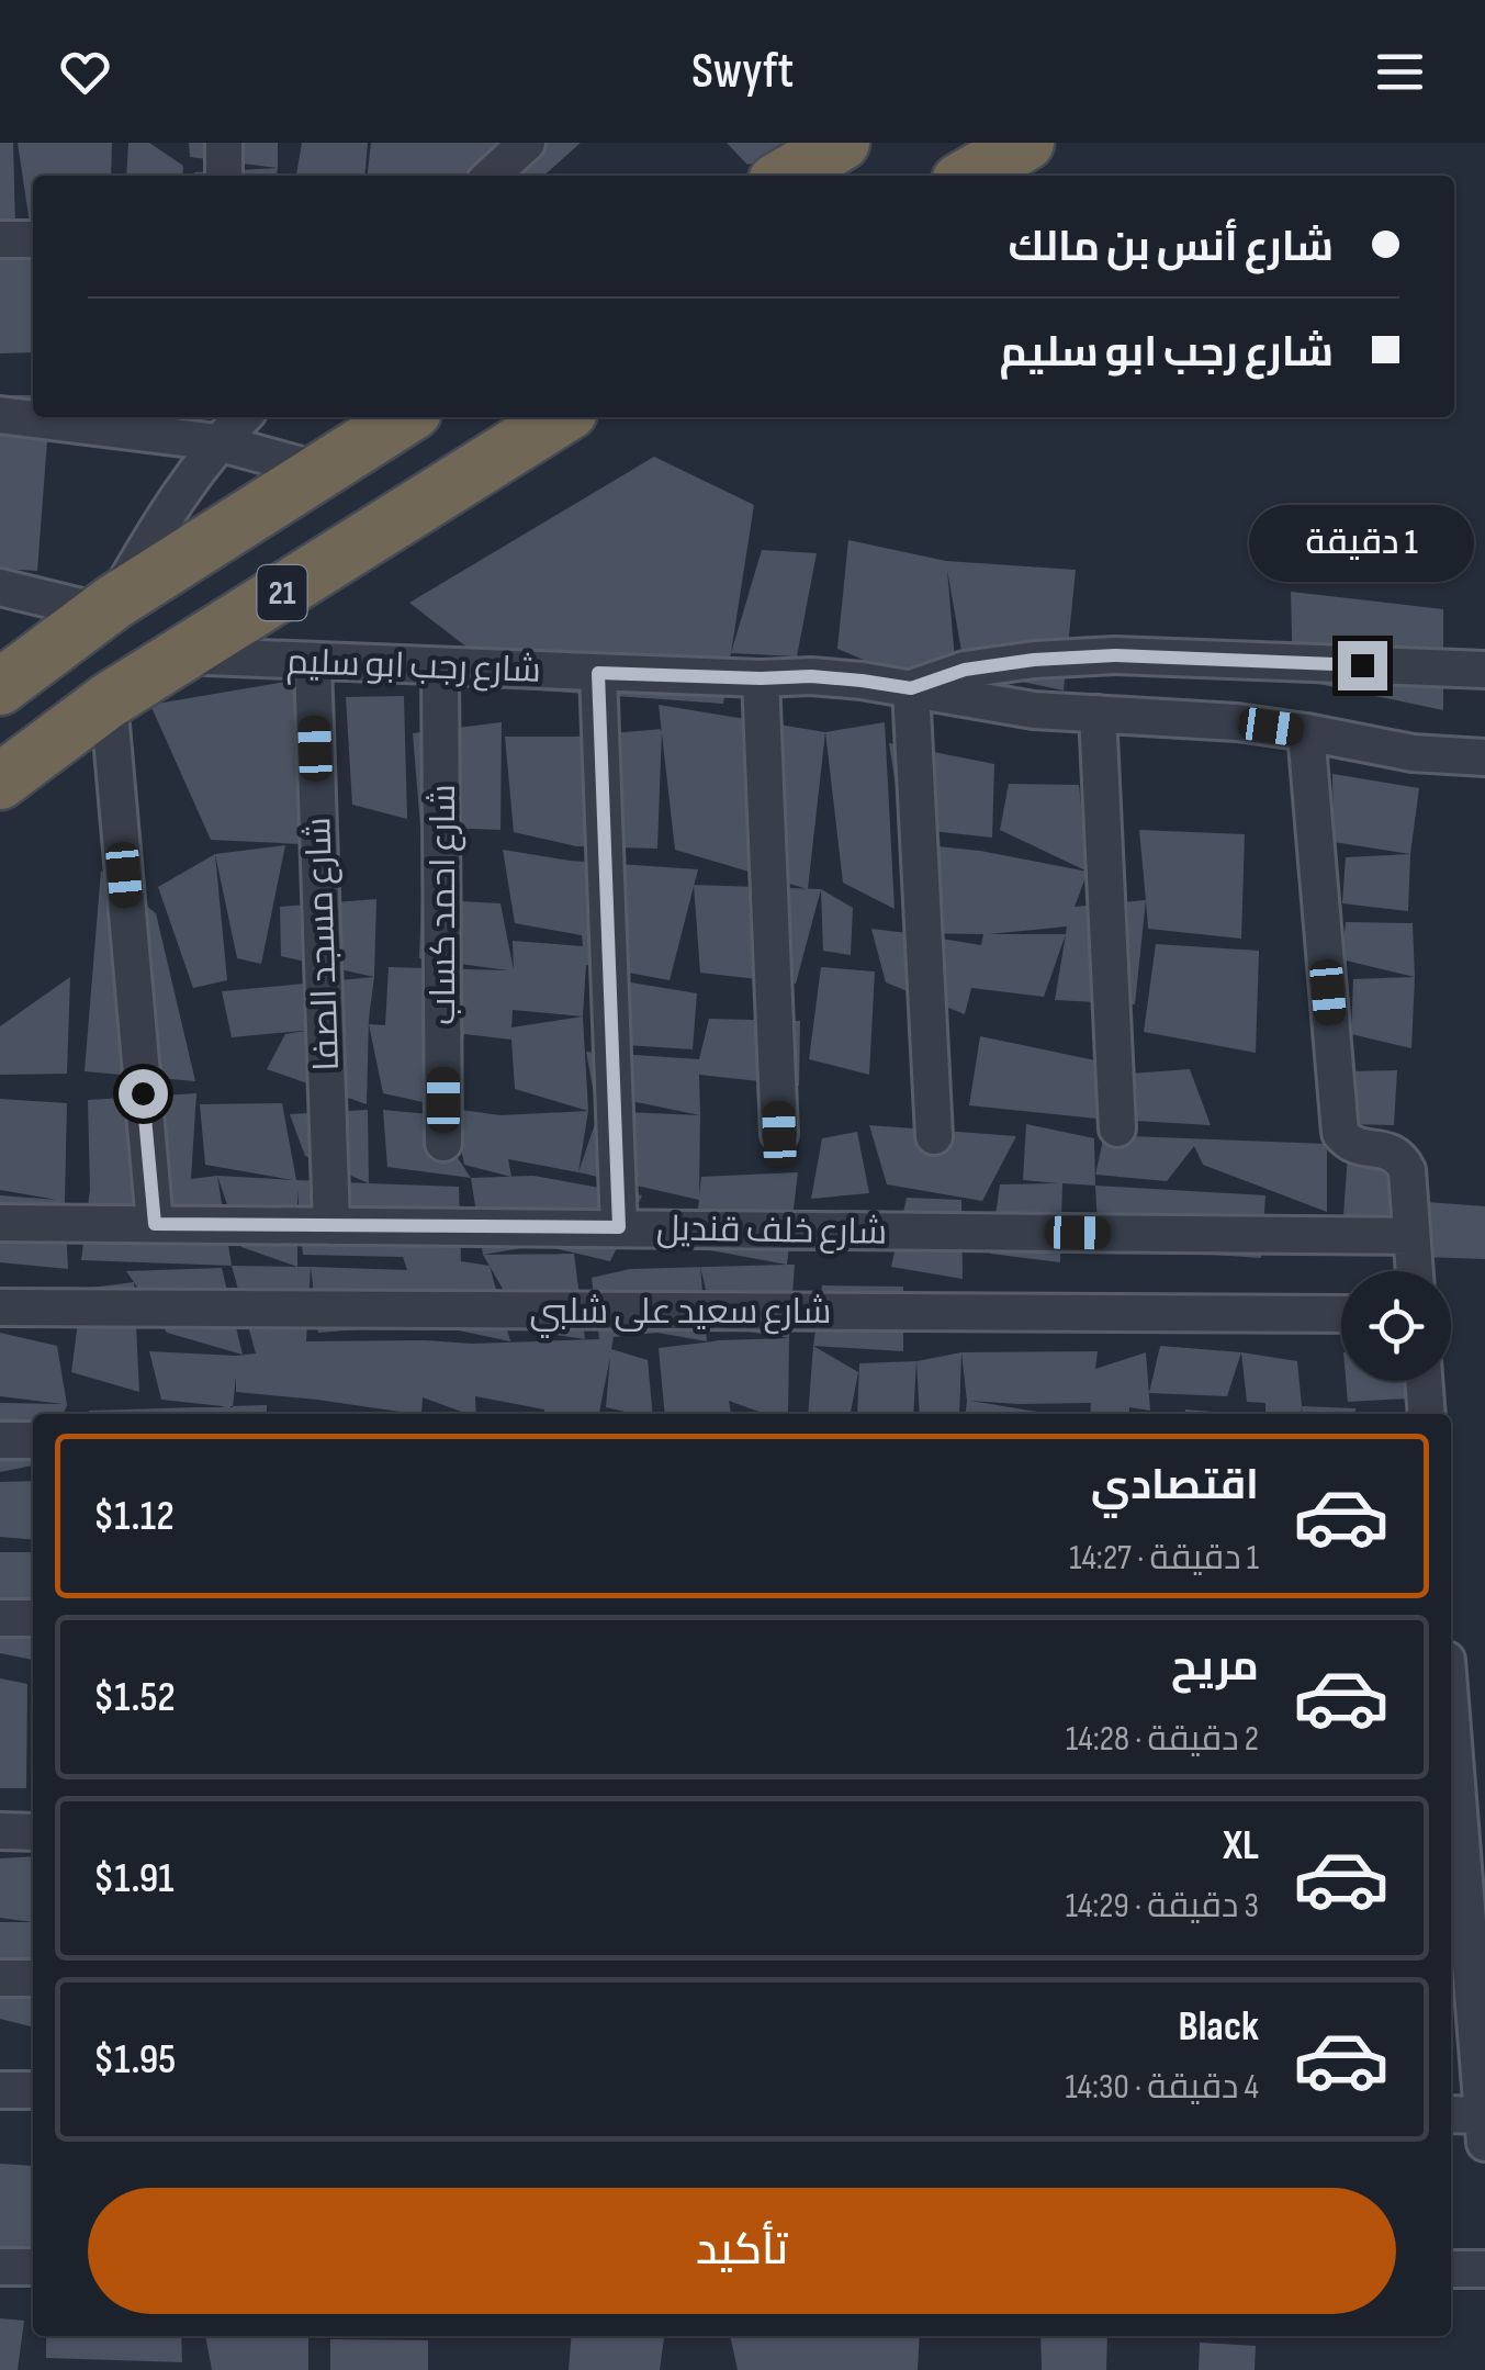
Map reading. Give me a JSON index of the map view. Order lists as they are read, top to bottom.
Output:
{
  "streets": {
    "highway": ["21"],
    "street": [
      "شارع رجب ابو سليم",
      "شارع احمد كساب",
      "شارع مسجد الصفا",
      "شارع خلف قنديل",
      "شارع سعيد على شلبي"
    ]
  },
  "crossings": [
    ["21", "شارع رجب ابو سليم"],
    ["شارع رجب ابو سليم", "شارع احمد كساب"],
    ["شارع رجب ابو سليم", "شارع مسجد الصفا"],
    ["شارع مسجد الصفا", "شارع خلف قنديل"]
  ],
  "page": {
    "header": "Swyft",
    "banner": ["شارع أنس بن مالك", "شارع رجب ابو سليم"],
    "bubble": "1 دقيقة",
    "list": [
      {
        "name": "اقتصادي",
        "note": "1 دقيقة · 14:27",
        "value": "$1.12"
      },
      {
        "name": "مريح",
        "note": "2 دقيقة · 14:28",
        "value": "$1.52"
      },
      {
        "name": "XL",
        "note": "3 دقيقة · 14:29",
        "value": "$1.91"
      },
      {
        "name": "Black",
        "note": "4 دقيقة · 14:30",
        "value": "$1.95"
      }
    ],
    "buttons": "تأكيد"
  }
}
